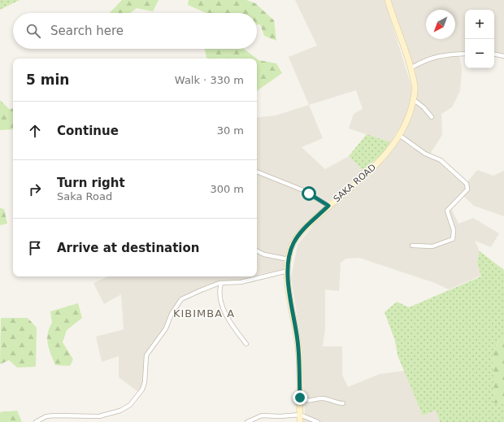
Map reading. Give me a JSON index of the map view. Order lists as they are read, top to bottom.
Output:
{
  "streets": {
    "main road": ["SAKA ROAD"]
  },
  "districts": ["KIBIMBA A"],
  "north": "bottom left",
  "page": {
    "map_buttons": ["+", "−"],
    "search": "Search here",
    "heading": ["5 min", "Walk · 330 m"],
    "list": [
      ["Continue", "30 m"],
      ["Turn right", "Saka Road", "300 m"],
      "Arrive at destination"
    ]
  }
}
